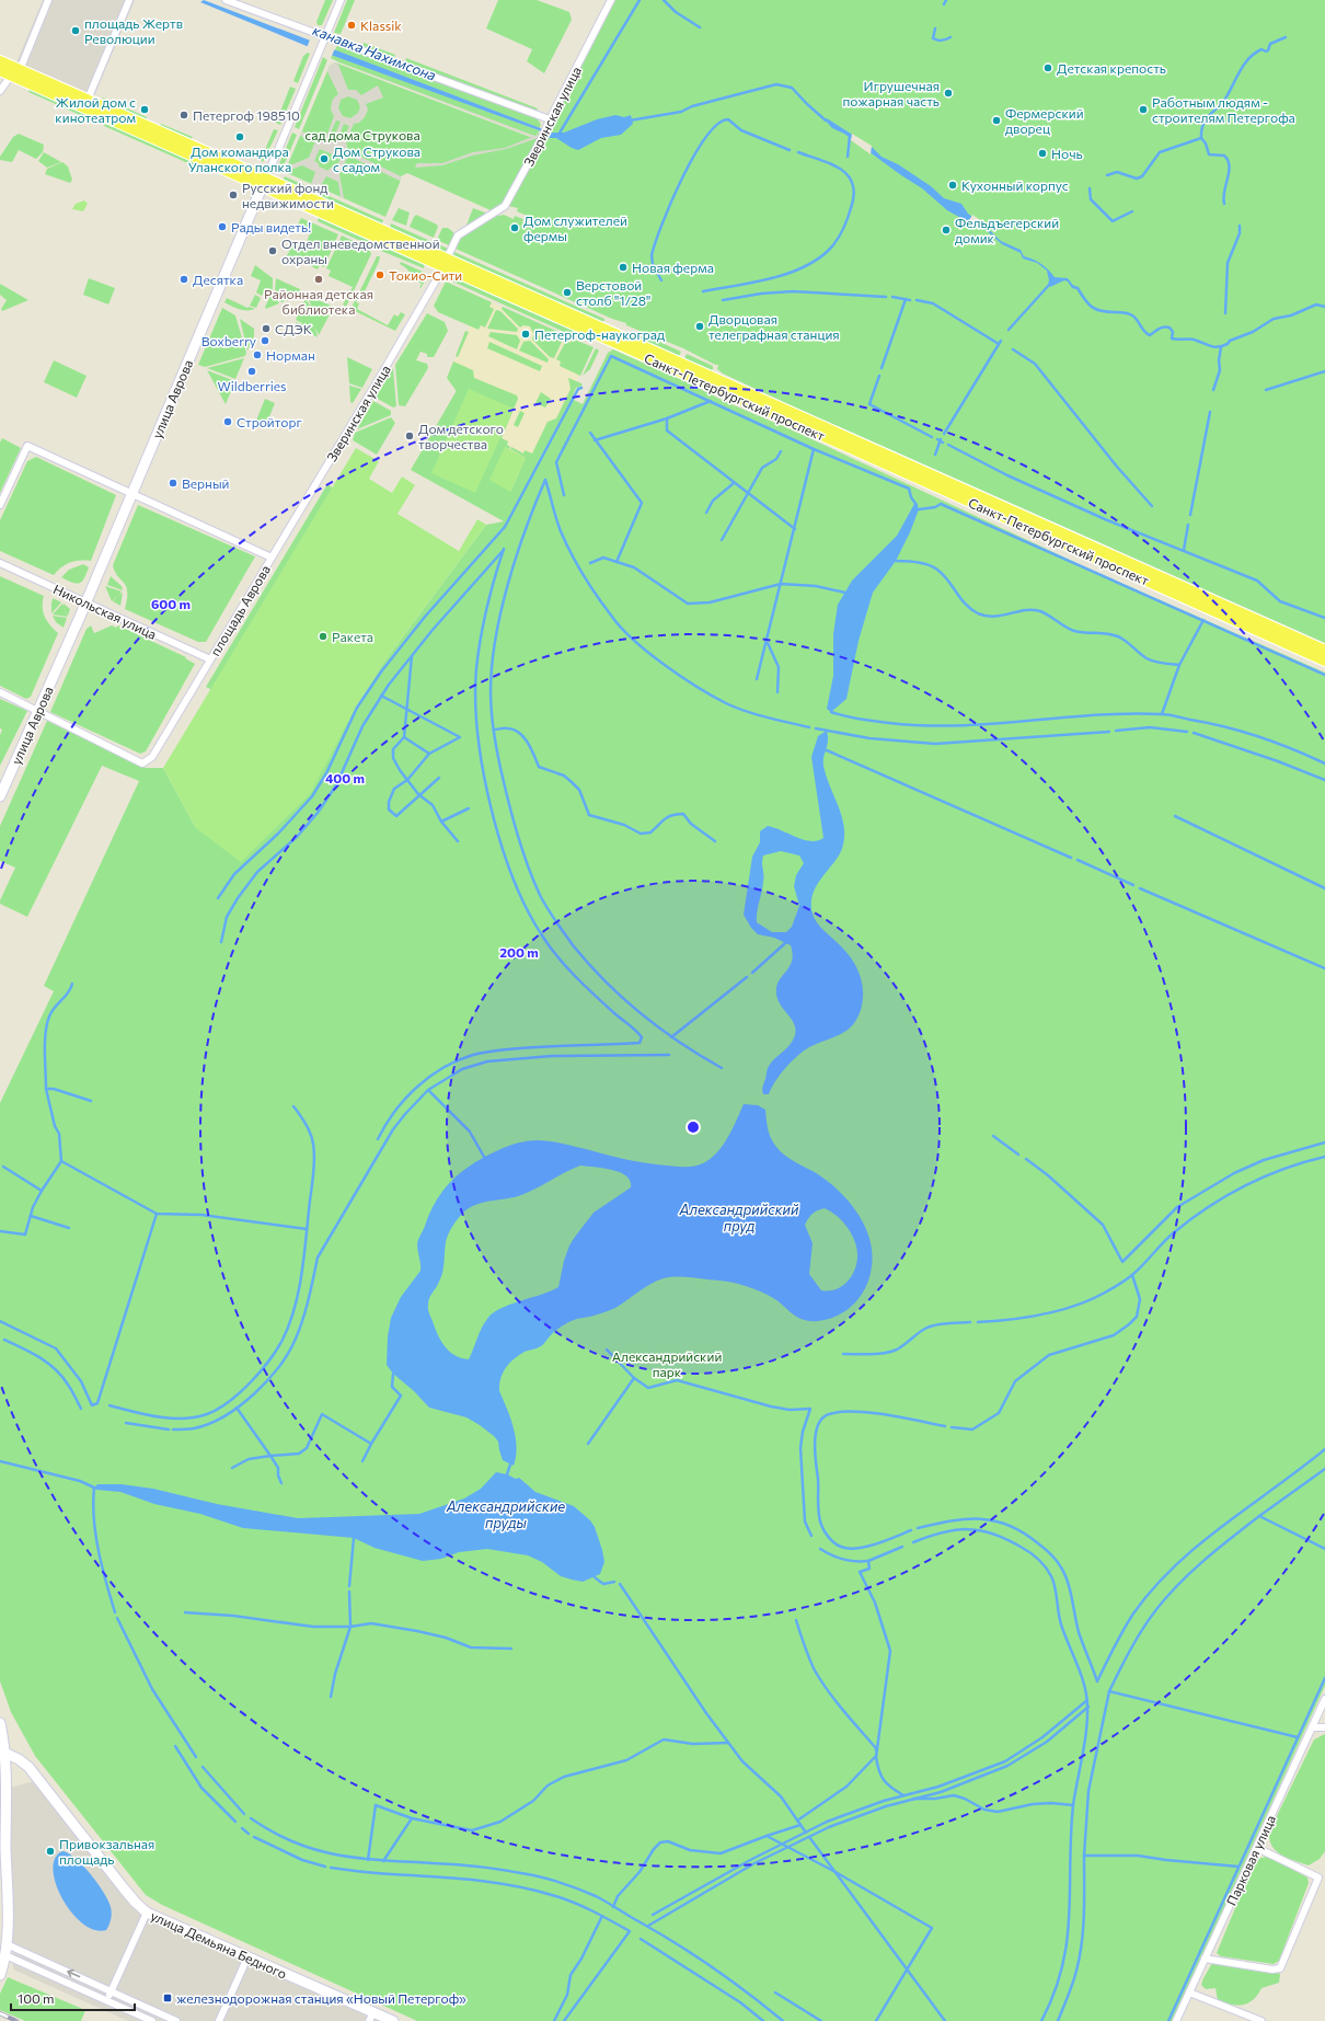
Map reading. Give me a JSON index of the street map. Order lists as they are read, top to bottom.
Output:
{
  "streets": {
    "main road": ["Санкт-Петербургский проспект"],
    "street": [
      "Зверинская улица",
      "улица Аврова",
      "площадь Аврова",
      "Никольская улица",
      "Парковая улица",
      "улица Демьяна Бедного"
    ]
  },
  "crossings": [
    ["Зверинская улица", "Санкт-Петербургский проспект"],
    ["Зверинская улица", "площадь Аврова"],
    ["Санкт-Петербургский проспект", "улица Аврова"],
    ["улица Аврова", "площадь Аврова"],
    ["улица Аврова", "Никольская улица"],
    ["площадь Аврова", "Никольская улица"]
  ],
  "water": ["канавка Нахимсона", "Александрийский пруд", "Александрийские пруды"],
  "parks": ["сад дома Струкова", "Александрийский парк"],
  "places": {
    "other": [
      "Klassik",
      "площадь Жертв Революции",
      "Детская крепость",
      "Игрушечная пожарная часть",
      "Жилой дом с кинотеатром",
      "Работным людям - строителям Петергофа",
      "Петергоф 198510",
      "Фермерский дворец",
      "Дом командира Уланского полка",
      "Ночь",
      "Дом Струкова с садом",
      "Кухонный корпус",
      "Русский фонд недвижимости",
      "Рады видеть!",
      "Дом служителей фермы",
      "Фельдъегерский домик",
      "Отдел вневедомственной охраны",
      "Новая ферма",
      "Токио-Сити",
      "Десятка",
      "Районная детская библиотека",
      "Верстовой столб \"1/28\"",
      "Дворцовая телеграфная станция",
      "СДЭК",
      "Петергоф-наукоград",
      "Boxberry",
      "Норман",
      "Wildberries",
      "Стройторг",
      "Дом детского творчества",
      "Верный",
      "Ракета",
      "Привокзальная площадь"
    ],
    "transit": ["железнодорожная станция «Новый Петергоф»"]
  },
  "scale_bar": "100 m",
  "rings": ["600 m", "400 m", "200 m"]
}
